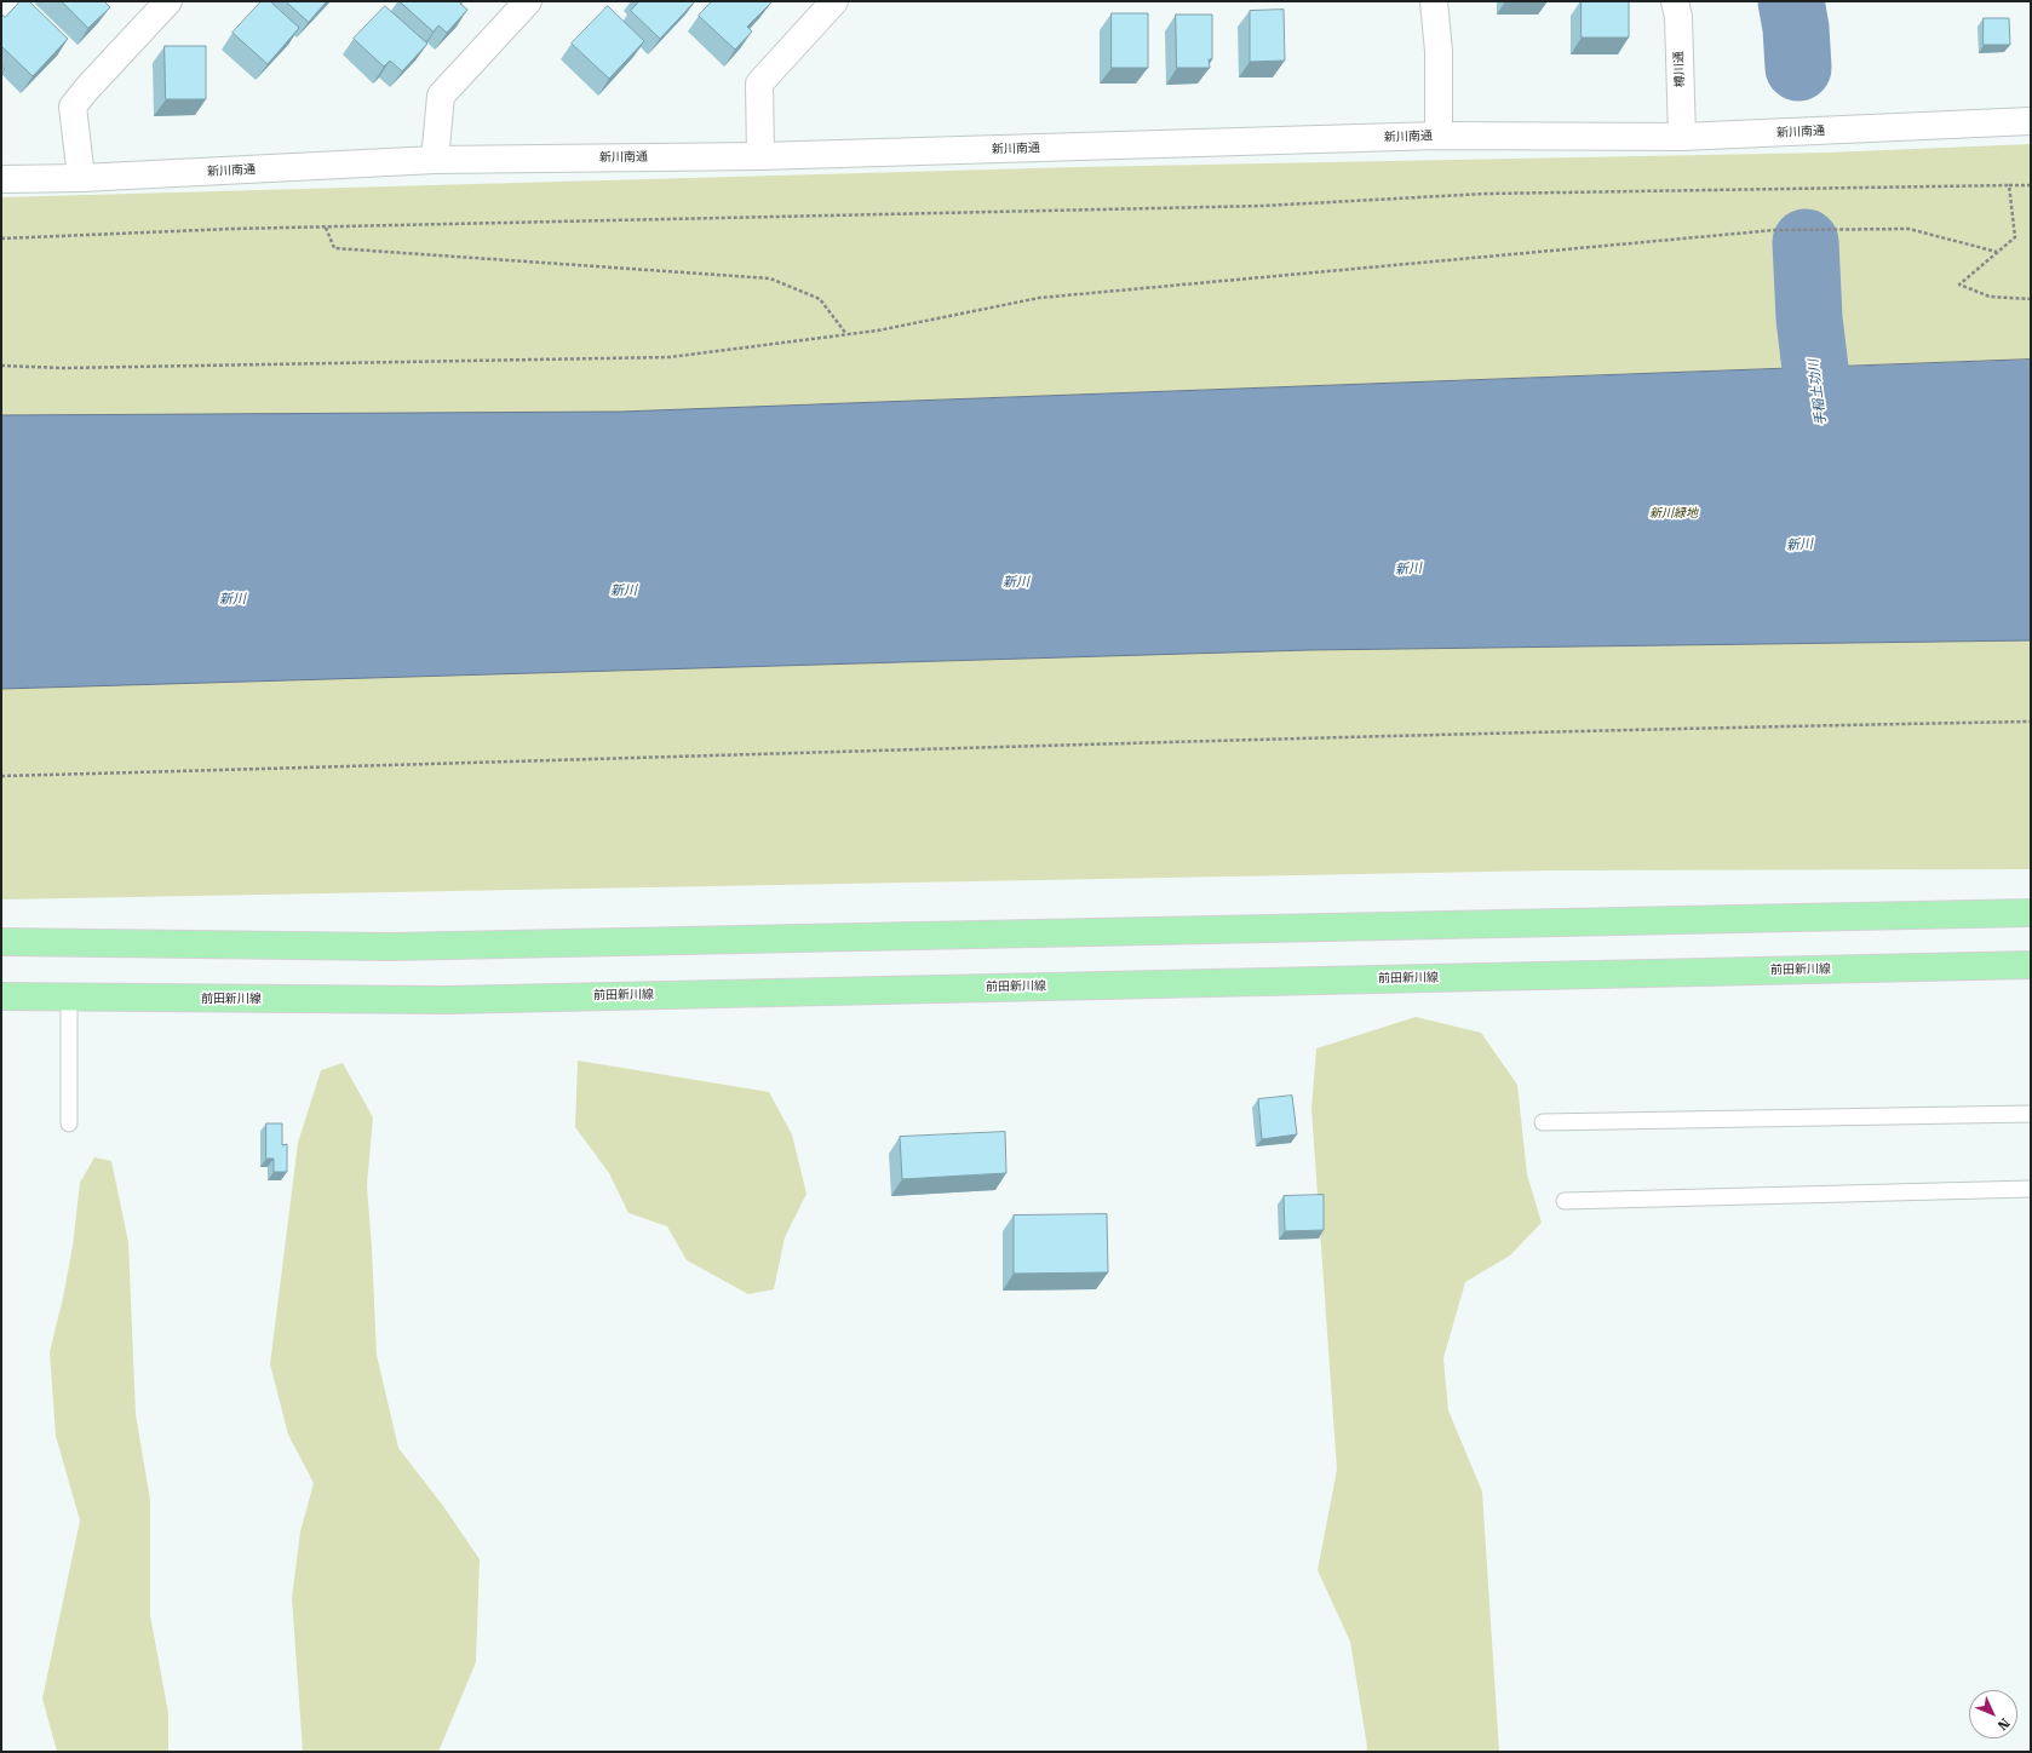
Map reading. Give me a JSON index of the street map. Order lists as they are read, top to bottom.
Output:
{
  "streets": {
    "main road": ["前田新川線"],
    "street": ["樽川通", "新川南通"]
  },
  "crossings": [
    ["樽川通", "新川南通"]
  ],
  "water": ["手稲土功川", "新川"],
  "parks": ["新川緑地"],
  "north": "bottom right"
}
